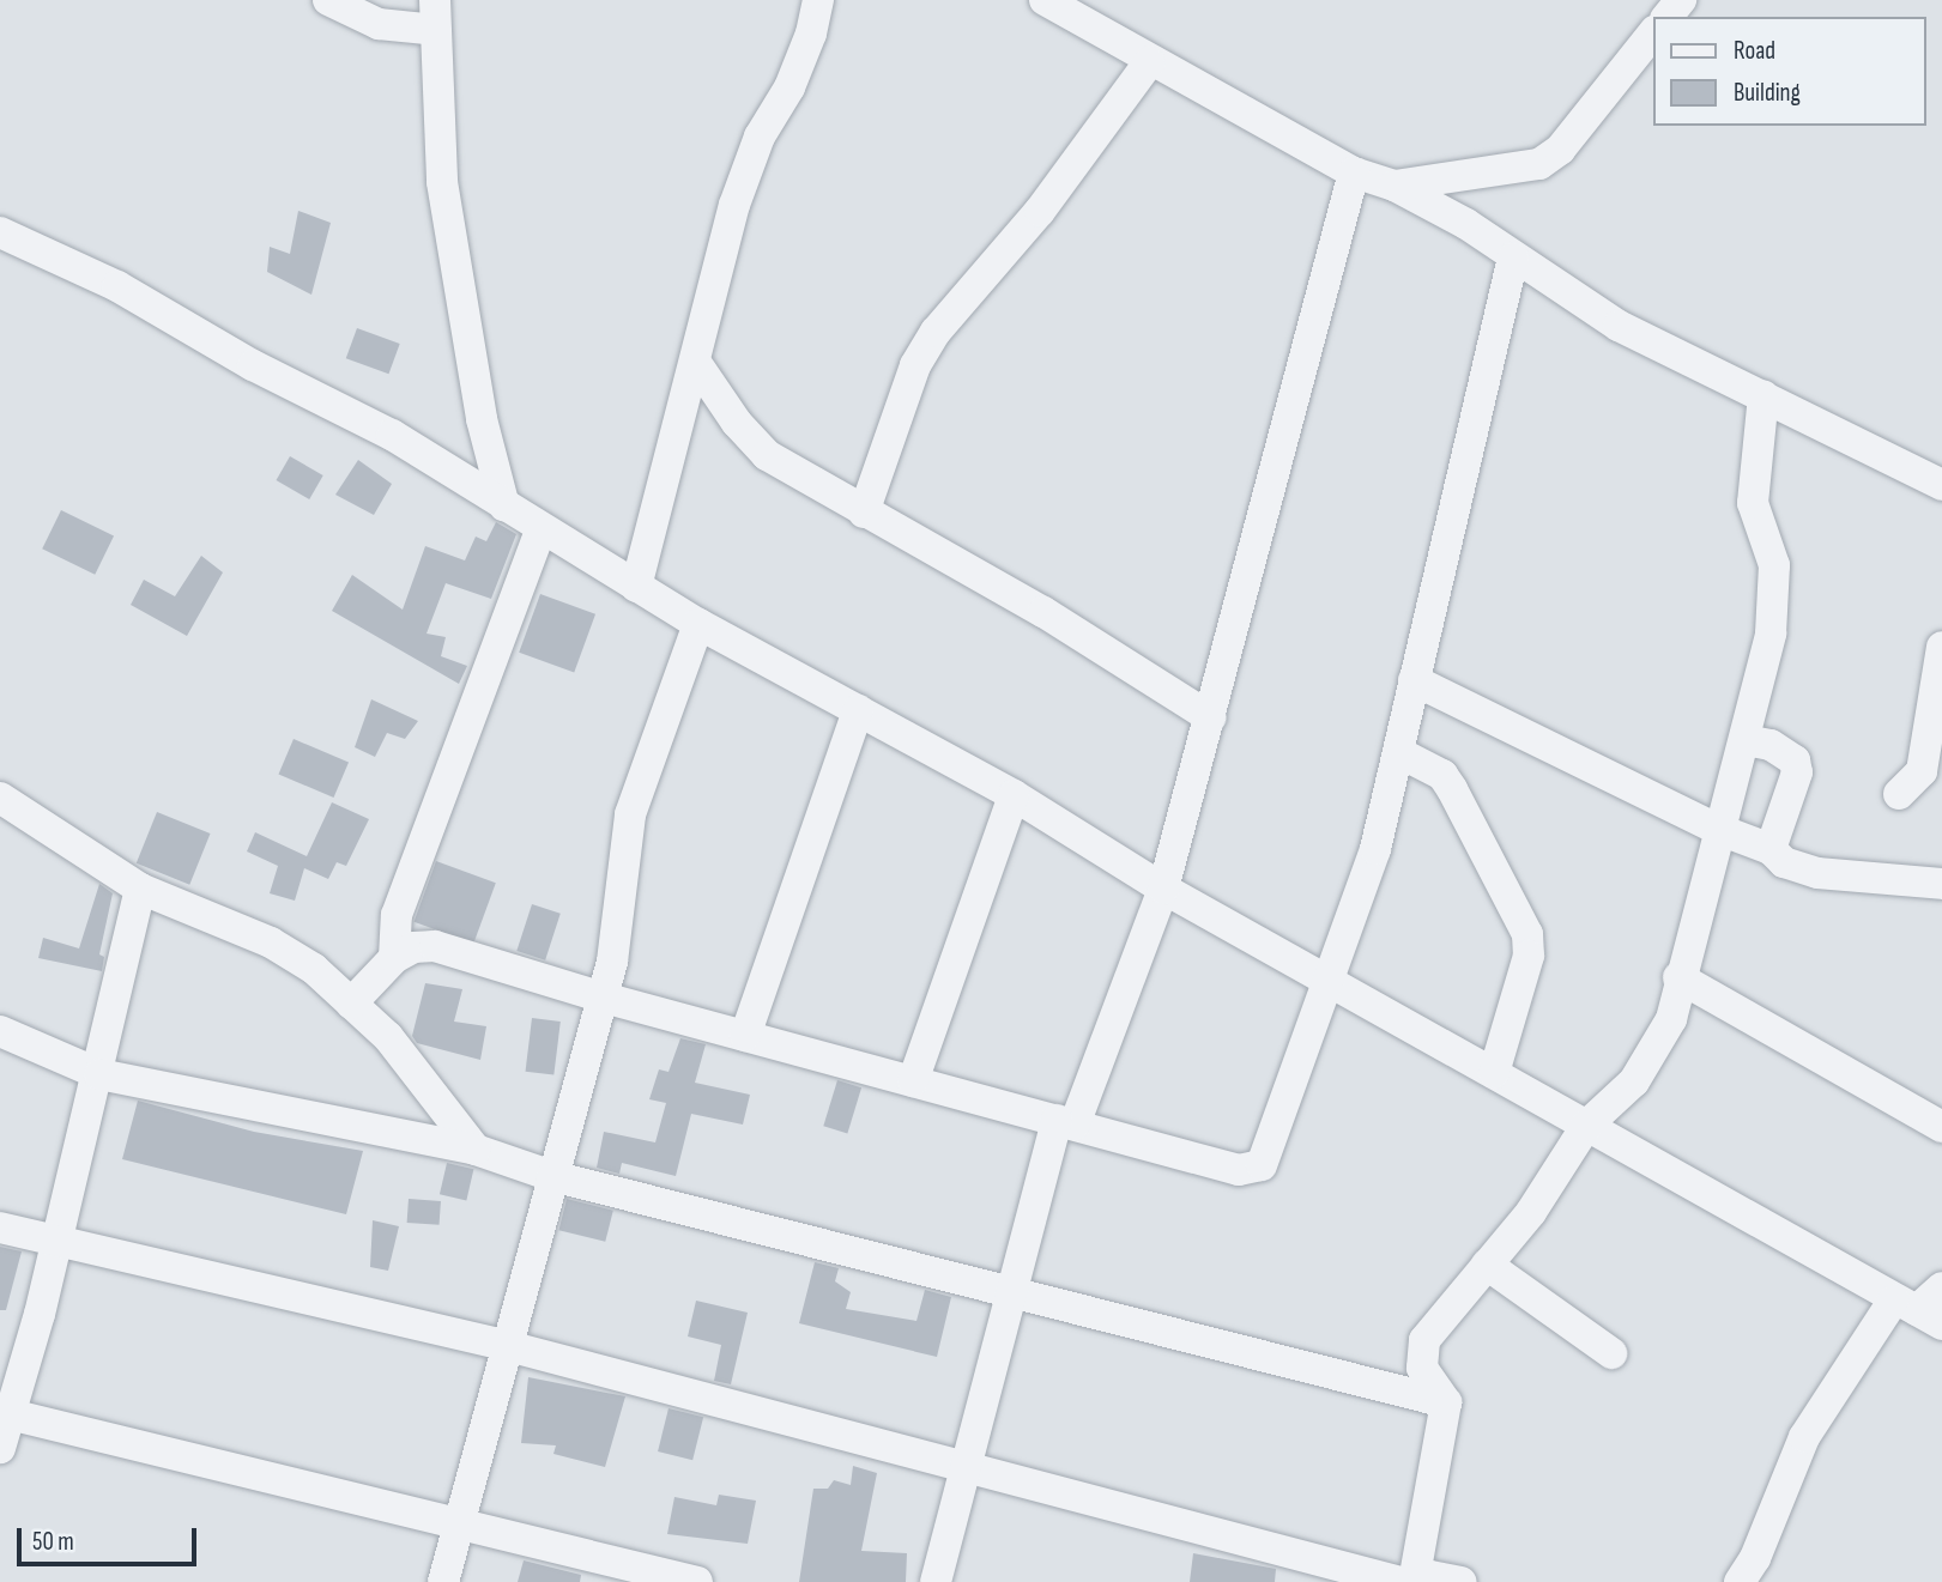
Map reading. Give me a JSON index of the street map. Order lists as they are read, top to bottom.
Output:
{
  "legend": ["Road", "Building"],
  "scale_bar": "50 m"
}
